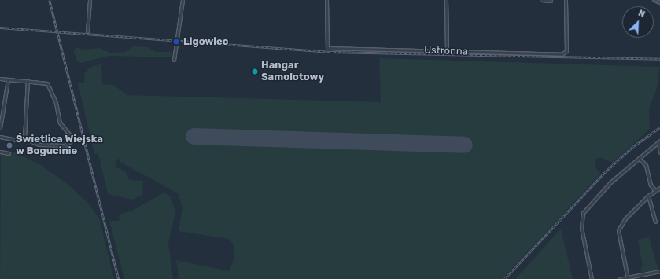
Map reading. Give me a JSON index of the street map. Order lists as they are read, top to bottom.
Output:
{
  "streets": {
    "street": ["Ustronna"]
  },
  "places": ["Ligowiec", "Hangar Samolotowy", "Świetlica Wiejska w Bogucinie"],
  "north": "top right"
}
